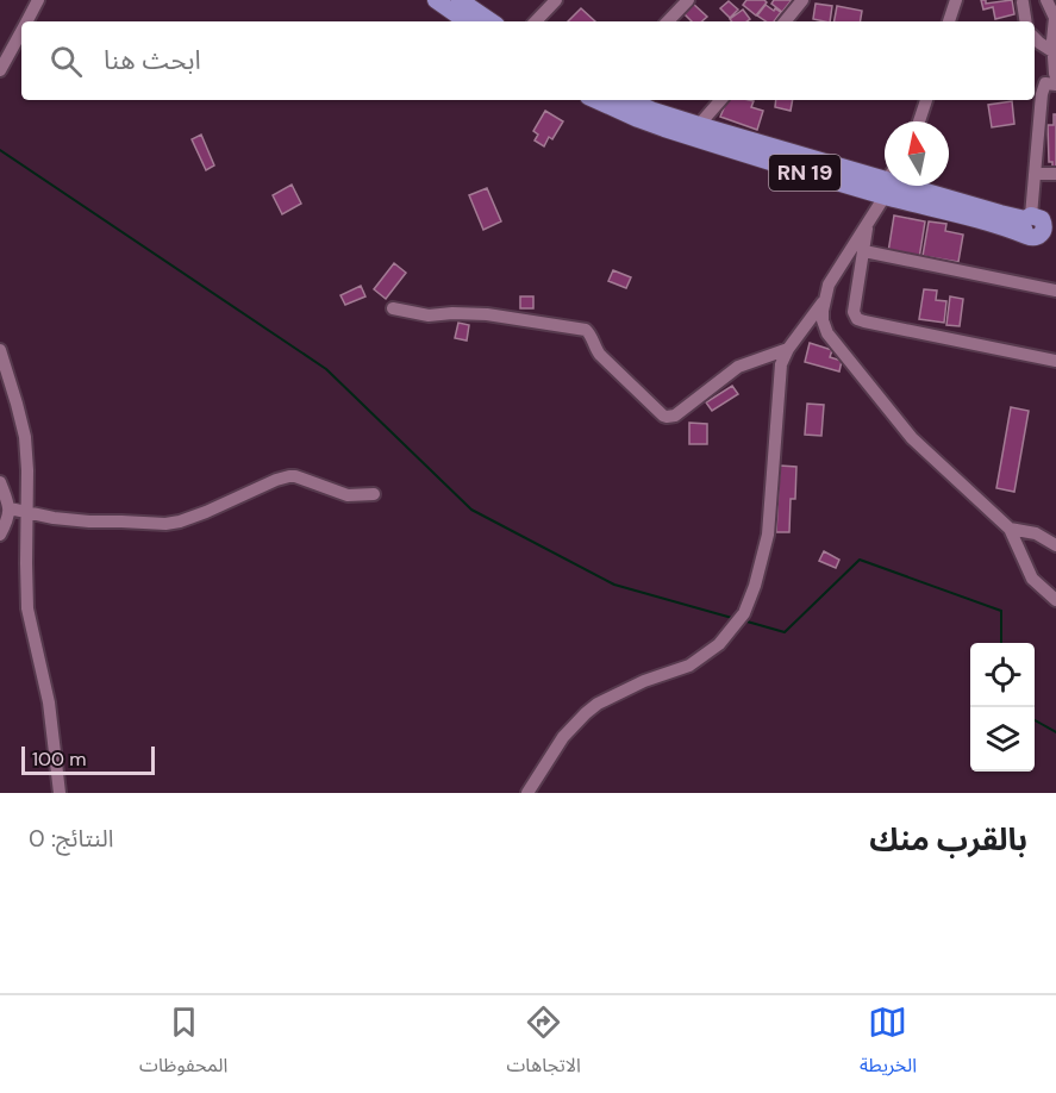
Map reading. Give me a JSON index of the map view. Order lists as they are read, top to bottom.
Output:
{
  "streets": {
    "main road": ["RN 19"]
  },
  "scale_bar": "100 m",
  "north": "top",
  "page": {
    "search": "ابحث هنا",
    "scale": "100 m",
    "heading": ["بالقرب منك", "النتائج: 0"],
    "nav": ["الخريطة", "الاتجاهات", "المحفوظات"]
  }
}
